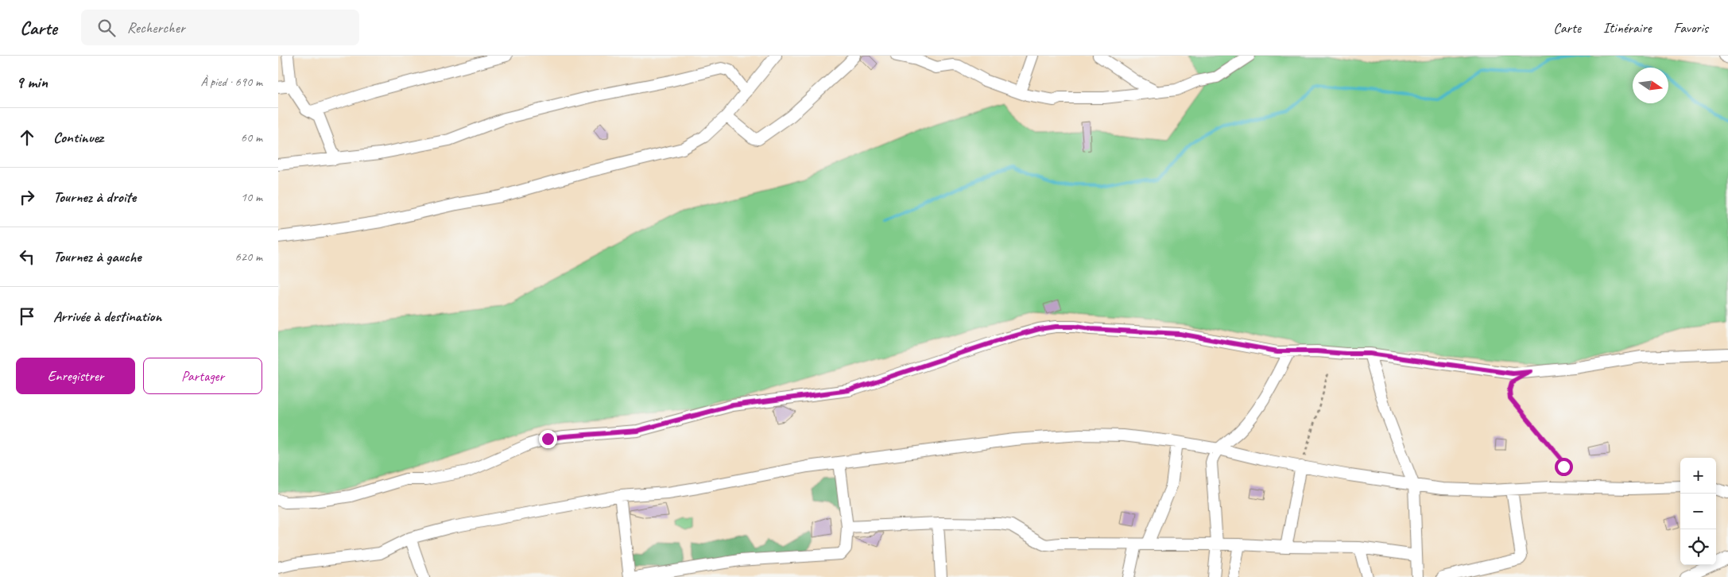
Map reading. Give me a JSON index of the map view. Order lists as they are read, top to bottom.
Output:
{
  "north": "right",
  "page": {
    "header": "Carte",
    "search": "Rechercher",
    "nav": ["Carte", "Itinéraire", "Favoris"],
    "heading": ["9 min", "À pied · 690 m"],
    "list": [
      ["Continuez", "60 m"],
      ["Tournez à droite", "10 m"],
      ["Tournez à gauche", "620 m"],
      "Arrivée à destination"
    ],
    "buttons": ["Enregistrer", "Partager"],
    "map_buttons": ["+", "−"]
  }
}
